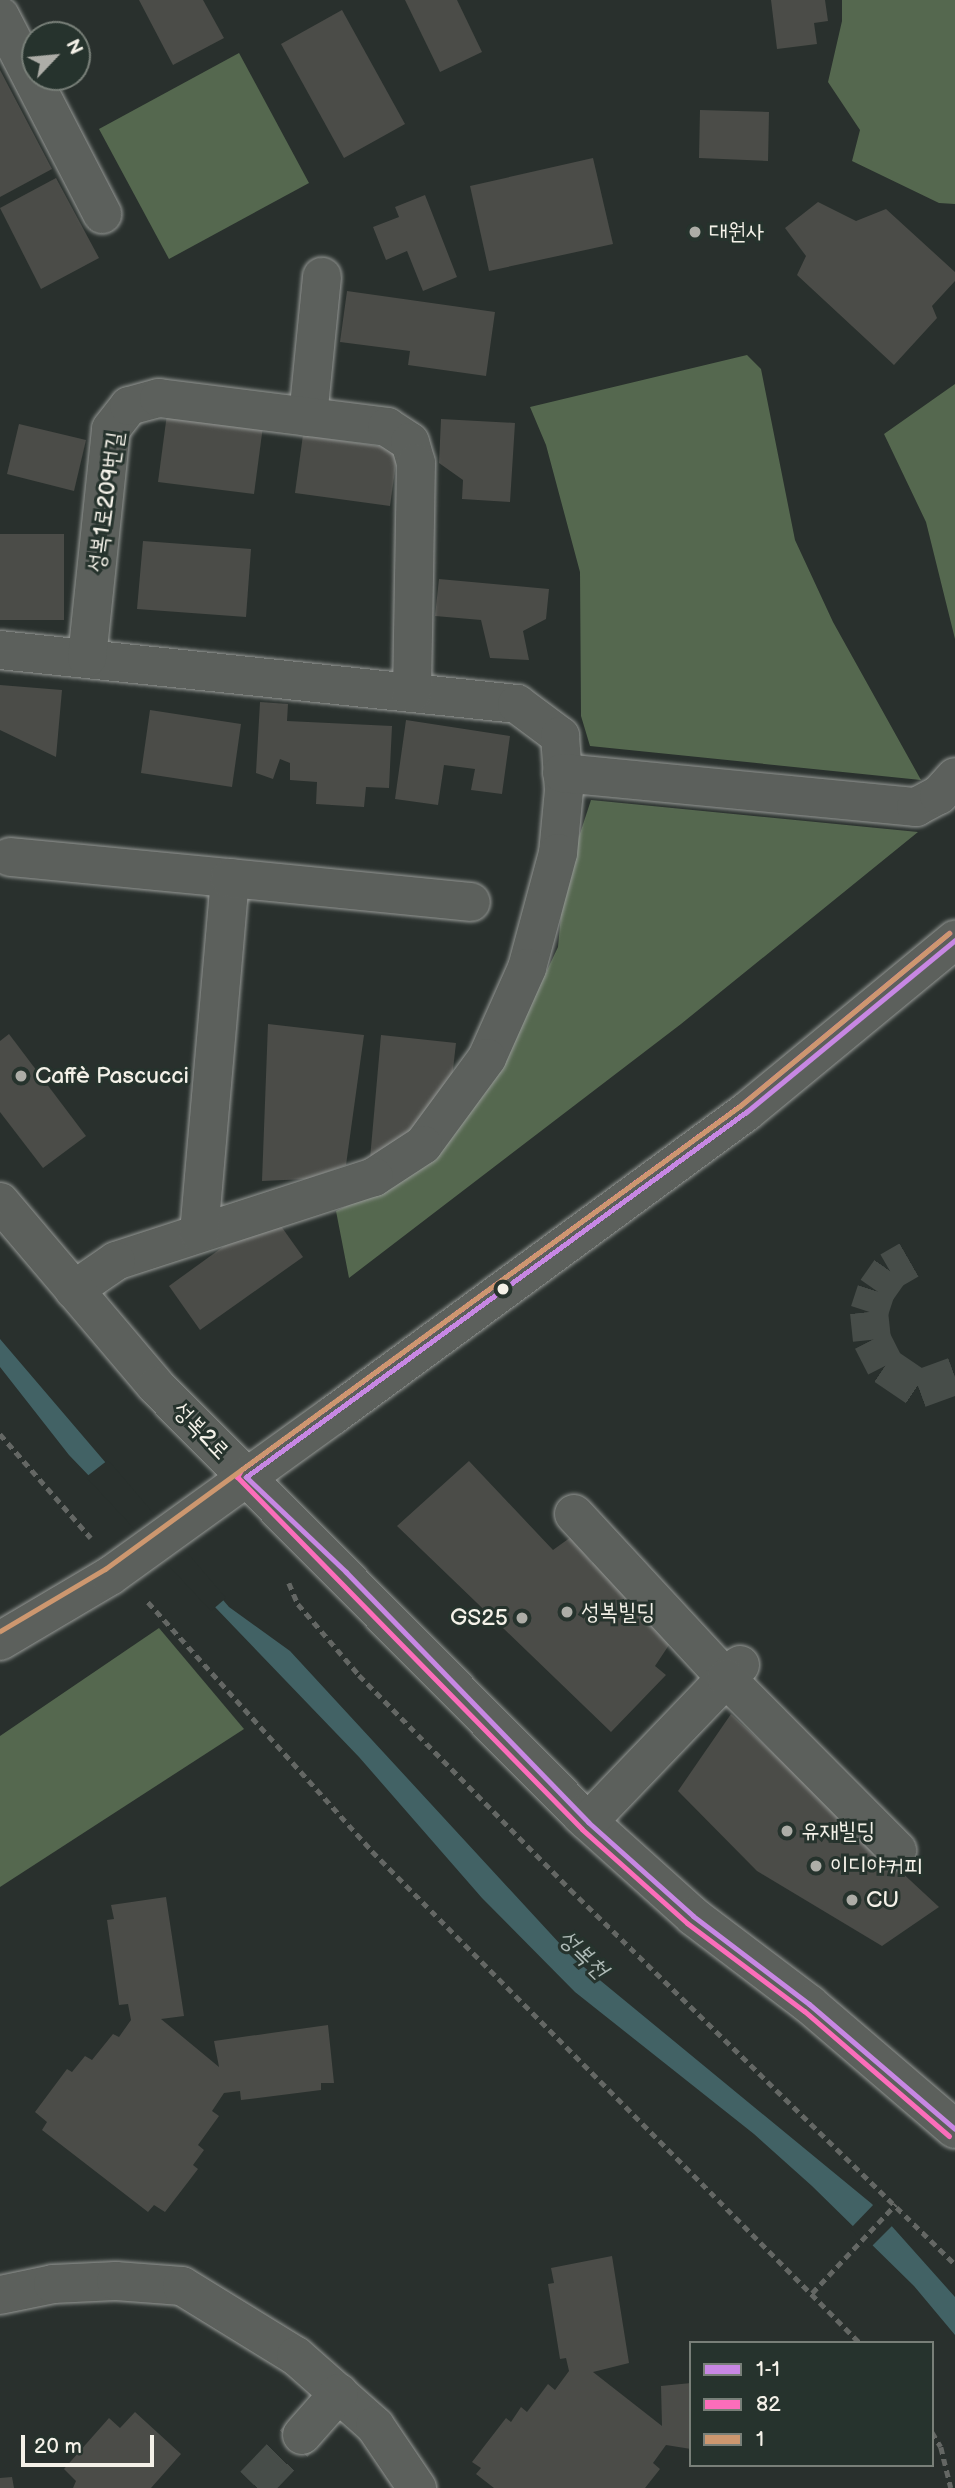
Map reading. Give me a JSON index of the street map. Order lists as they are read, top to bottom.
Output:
{
  "streets": {
    "street": ["성복1로209번길", "성복2로"]
  },
  "water": ["성복천"],
  "places": [
    "대원사",
    "Caffè Pascucci",
    "성복빌딩",
    "GS25",
    "유재빌딩",
    "이디야커피",
    "CU"
  ],
  "lines": ["transit line 82", "transit line 1", "transit line 1-1"],
  "legend": ["1-1", "82", "1"],
  "scale_bar": "20 m",
  "north": "top right"
}
